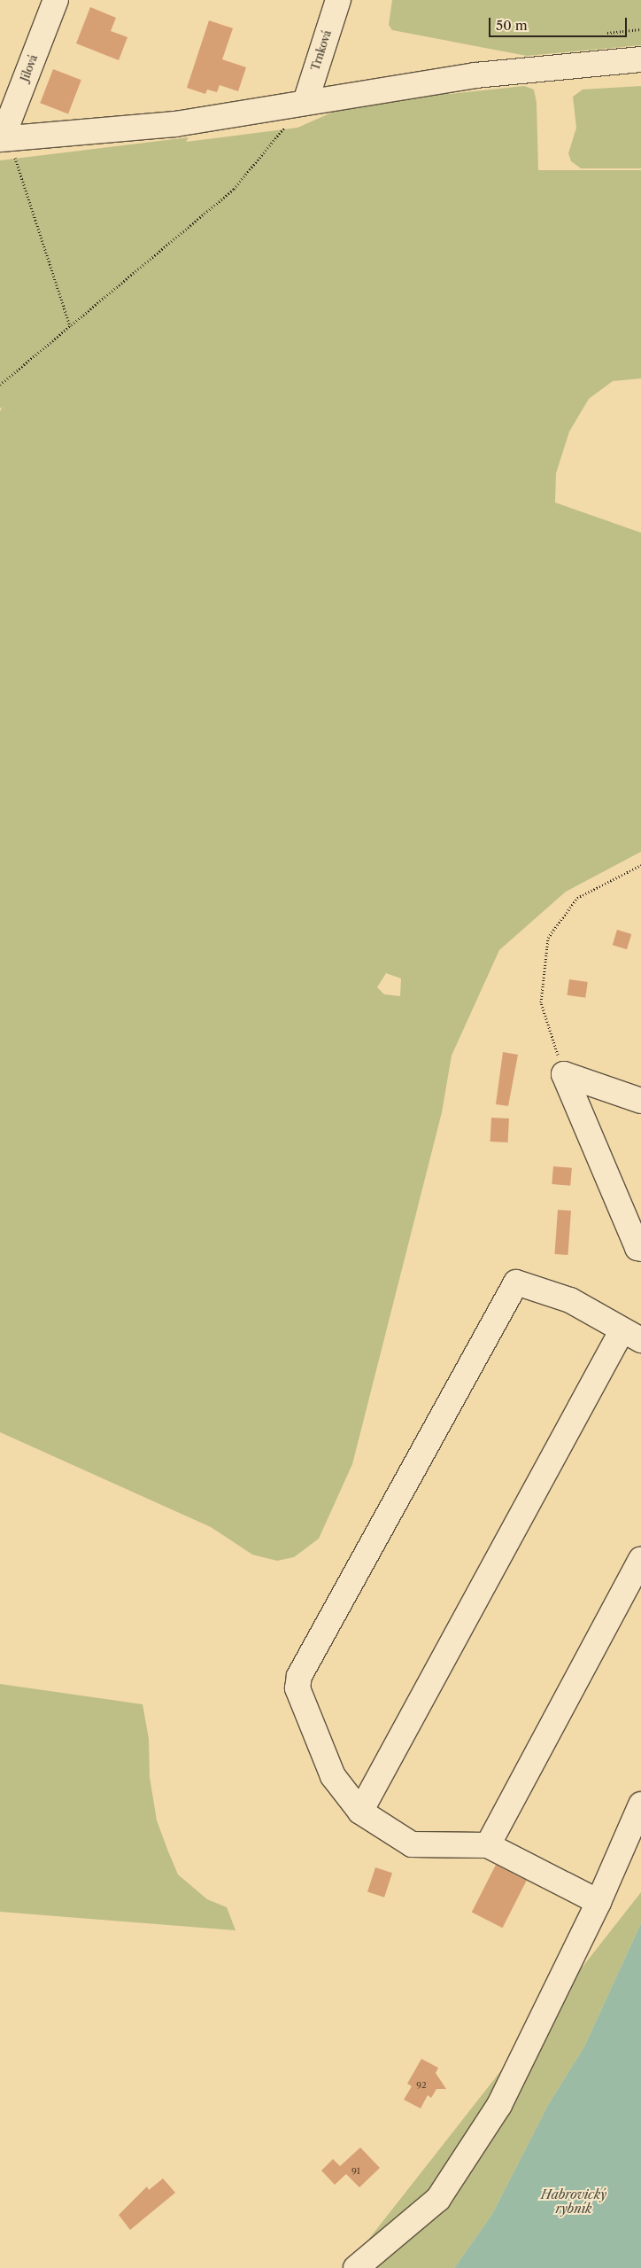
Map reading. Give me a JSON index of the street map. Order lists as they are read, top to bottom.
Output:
{
  "streets": {
    "street": ["Trnková", "Jílová"]
  },
  "water": ["Habrovický rybník"],
  "house_numbers": ["92", "91"],
  "scale_bar": "50 m"
}
